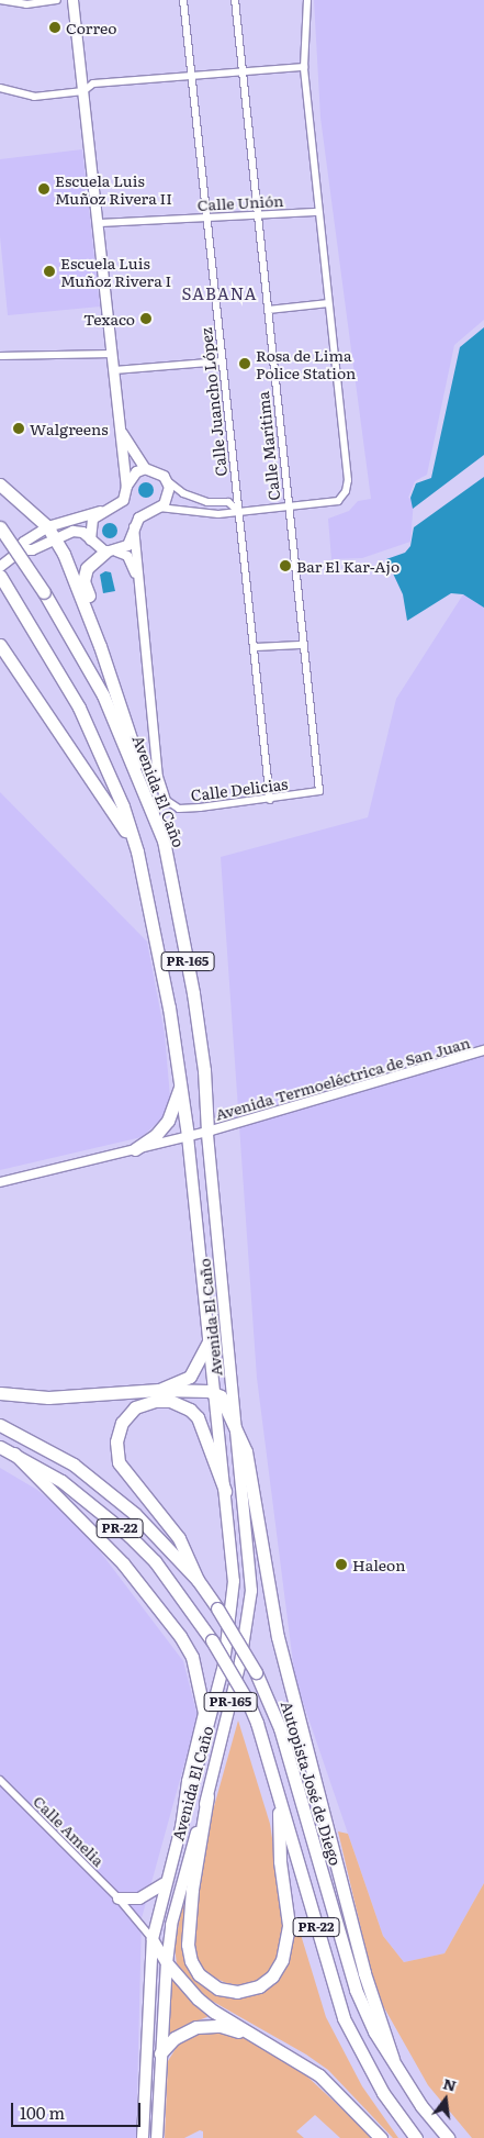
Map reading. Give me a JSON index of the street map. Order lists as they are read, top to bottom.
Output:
{
  "streets": {
    "highway": [
      "Avenida El Caño",
      "PR-165",
      "PR-22",
      "Autopista José de Diego"
    ],
    "street": [
      "Calle Unión",
      "Calle Juancho López",
      "Calle Marítima",
      "Calle Delicias",
      "Avenida Termoeléctrica de San Juan",
      "Calle Amelia"
    ]
  },
  "crossings": [
    ["Calle Unión", "Calle Juancho López"],
    ["Calle Unión", "Calle Marítima"],
    ["Calle Juancho López", "Calle Delicias"],
    ["Calle Marítima", "Calle Delicias"],
    ["Avenida El Caño", "Avenida Termoeléctrica de San Juan"],
    ["Avenida El Caño", "Calle Amelia"]
  ],
  "districts": ["SABANA"],
  "places": [
    "Correo",
    "Escuela Luis Muñoz Rivera II",
    "Escuela Luis Muñoz Rivera I",
    "Texaco",
    "Rosa de Lima Police Station",
    "Walgreens",
    "Bar El Kar-Ajo",
    "Haleon"
  ],
  "scale_bar": "100 m",
  "north": "top"
}
